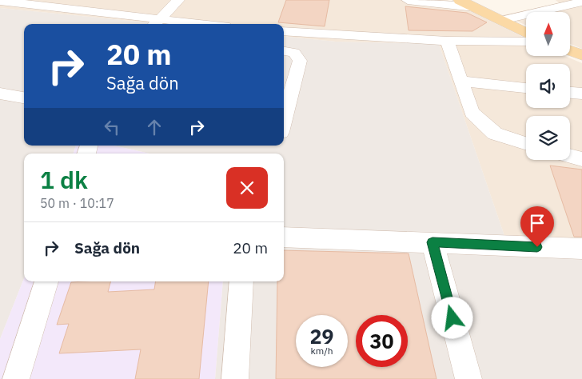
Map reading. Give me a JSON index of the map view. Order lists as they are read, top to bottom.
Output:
{
  "north": "top",
  "page": {
    "turn": ["20 m", "Sağa dön"],
    "heading": ["1 dk", "50 m · 10:17"],
    "list": [
      {
        "name": "Sağa dön",
        "value": "20 m"
      }
    ],
    "speed": "29 km/h",
    "limit": "30"
  }
}
